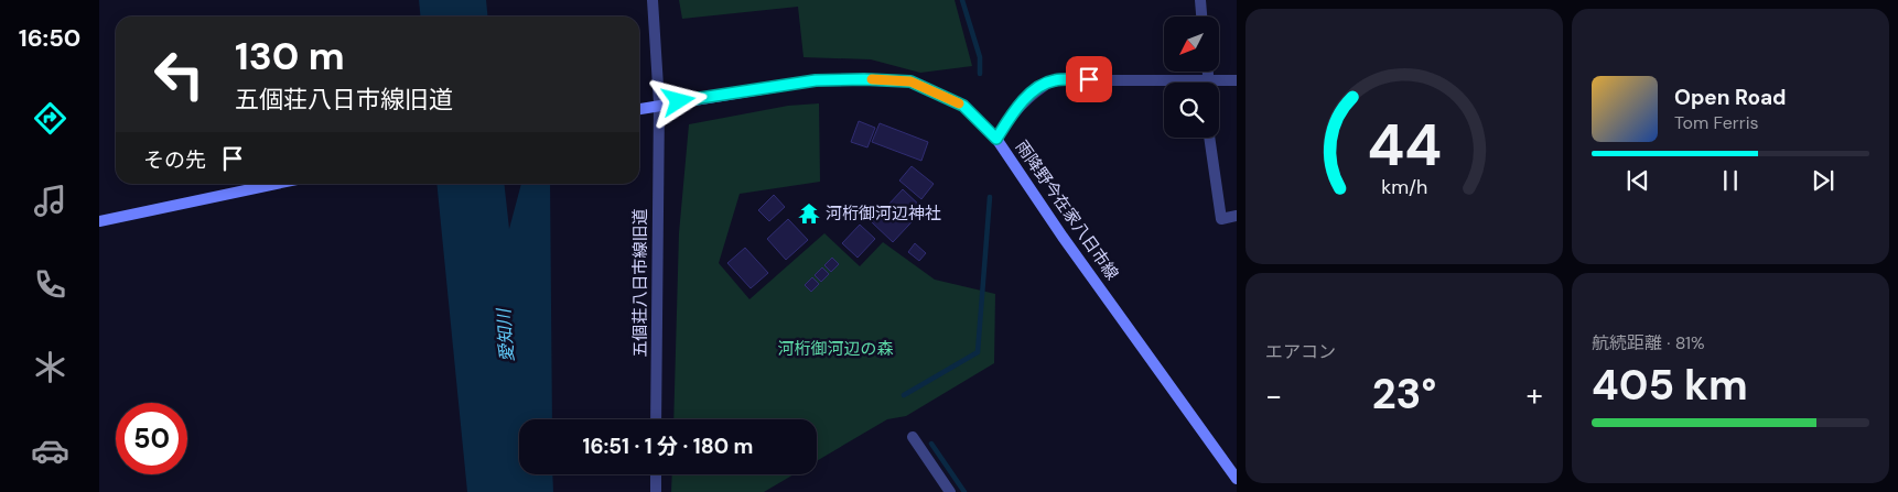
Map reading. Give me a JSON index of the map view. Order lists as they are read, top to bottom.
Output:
{
  "streets": {
    "main road": ["雨降野今在家八日市線"],
    "street": ["五個荘八日市線旧道"]
  },
  "crossings": [
    ["雨降野今在家八日市線", "五個荘八日市線旧道"]
  ],
  "water": ["愛知川"],
  "parks": ["河桁御河辺の森"],
  "places": {
    "temple": ["河桁御河辺神社"]
  },
  "north": "bottom left",
  "page": {
    "tabs": "16:50",
    "turn": ["130 m", "五個荘八日市線旧道"],
    "song": ["Open Road", "Tom Ferris"],
    "then": "その先",
    "tile": [
      "エアコン",
      ["航続距離 · 81%", "405 km"]
    ],
    "heat": ["−", "23°", "+"],
    "limit": "50",
    "trip": "16:51 · 1 分 · 180 m",
    "gauge": ["44", "km/h"]
  }
}
